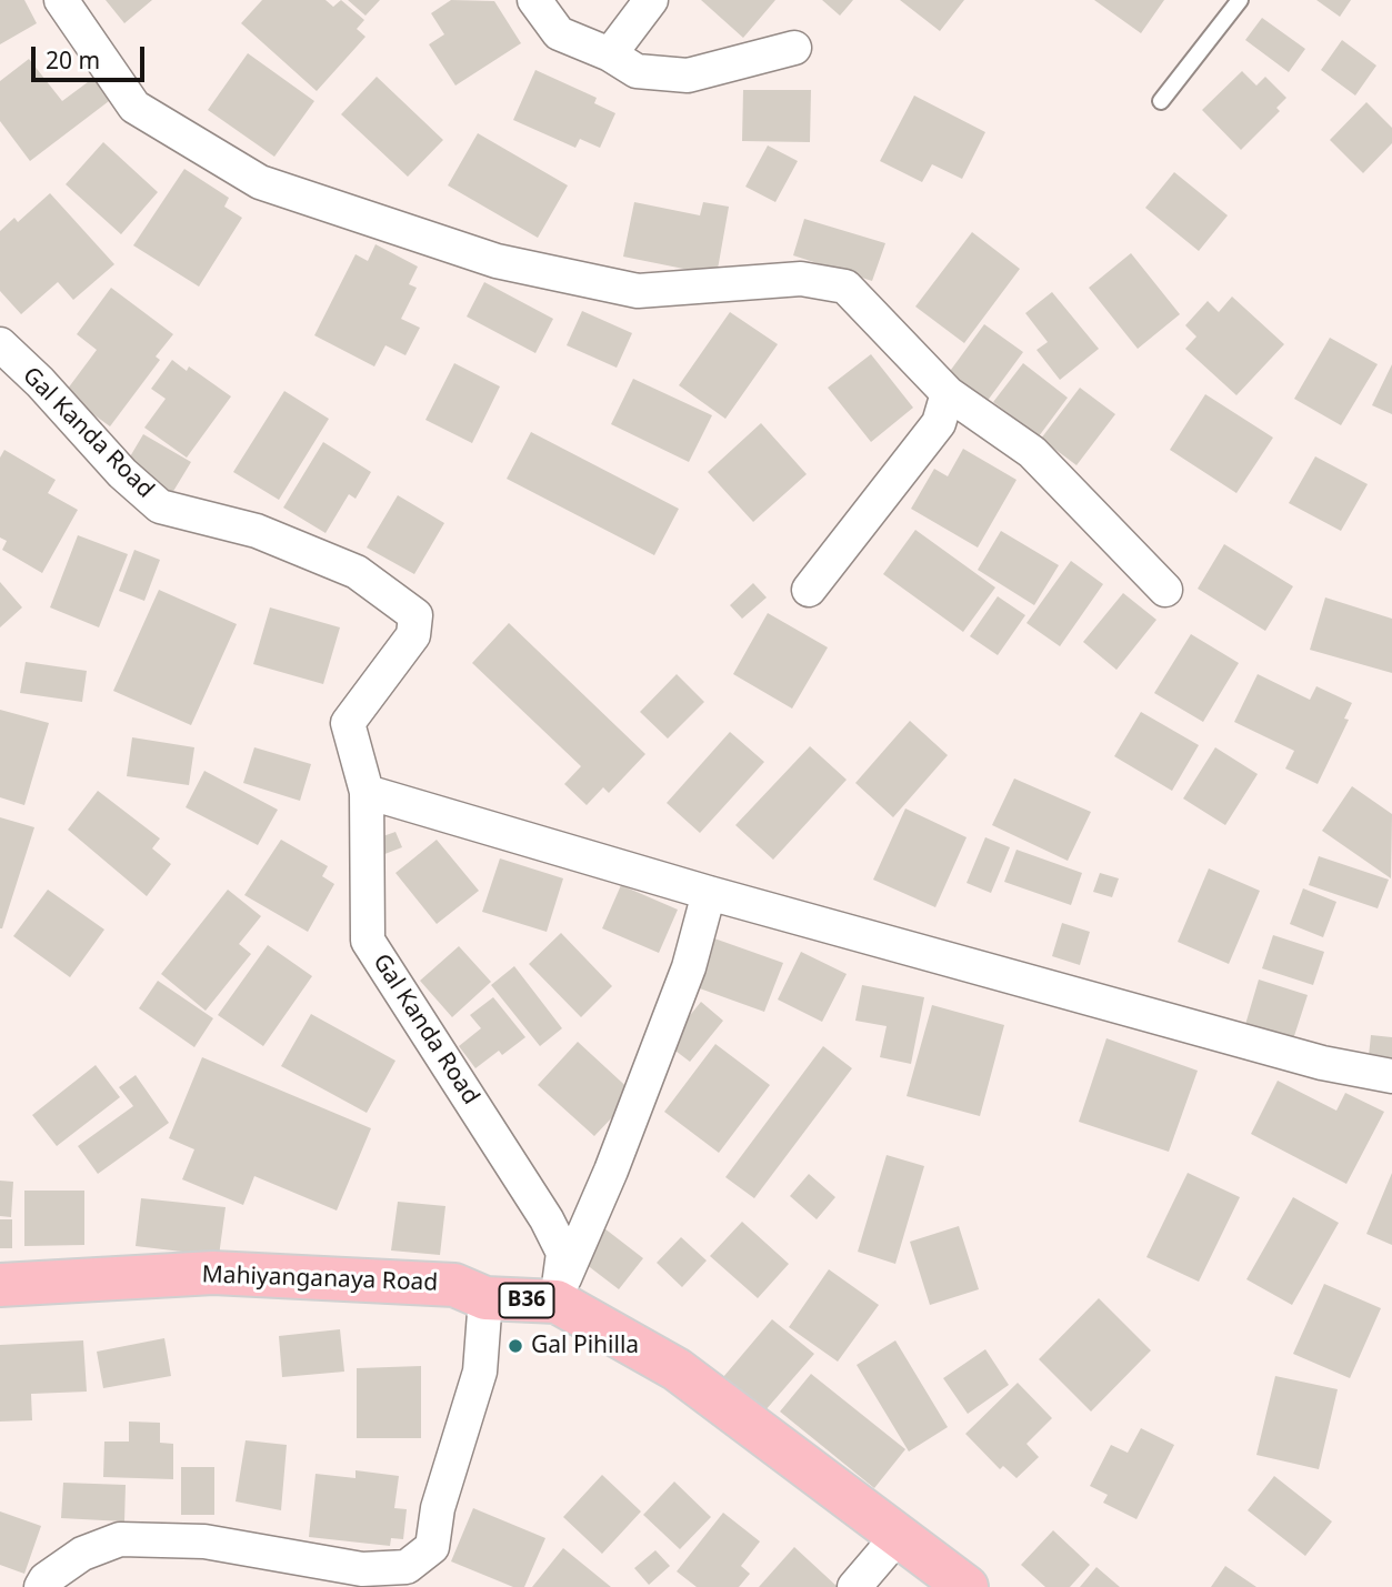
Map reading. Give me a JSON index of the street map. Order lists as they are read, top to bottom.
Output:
{
  "streets": {
    "main road": ["Mahiyanganaya Road", "B36"],
    "street": ["Gal Kanda Road"]
  },
  "crossings": [
    ["Gal Kanda Road", "Mahiyanganaya Road"]
  ],
  "places": ["Gal Pihilla"],
  "scale_bar": "20 m"
}
